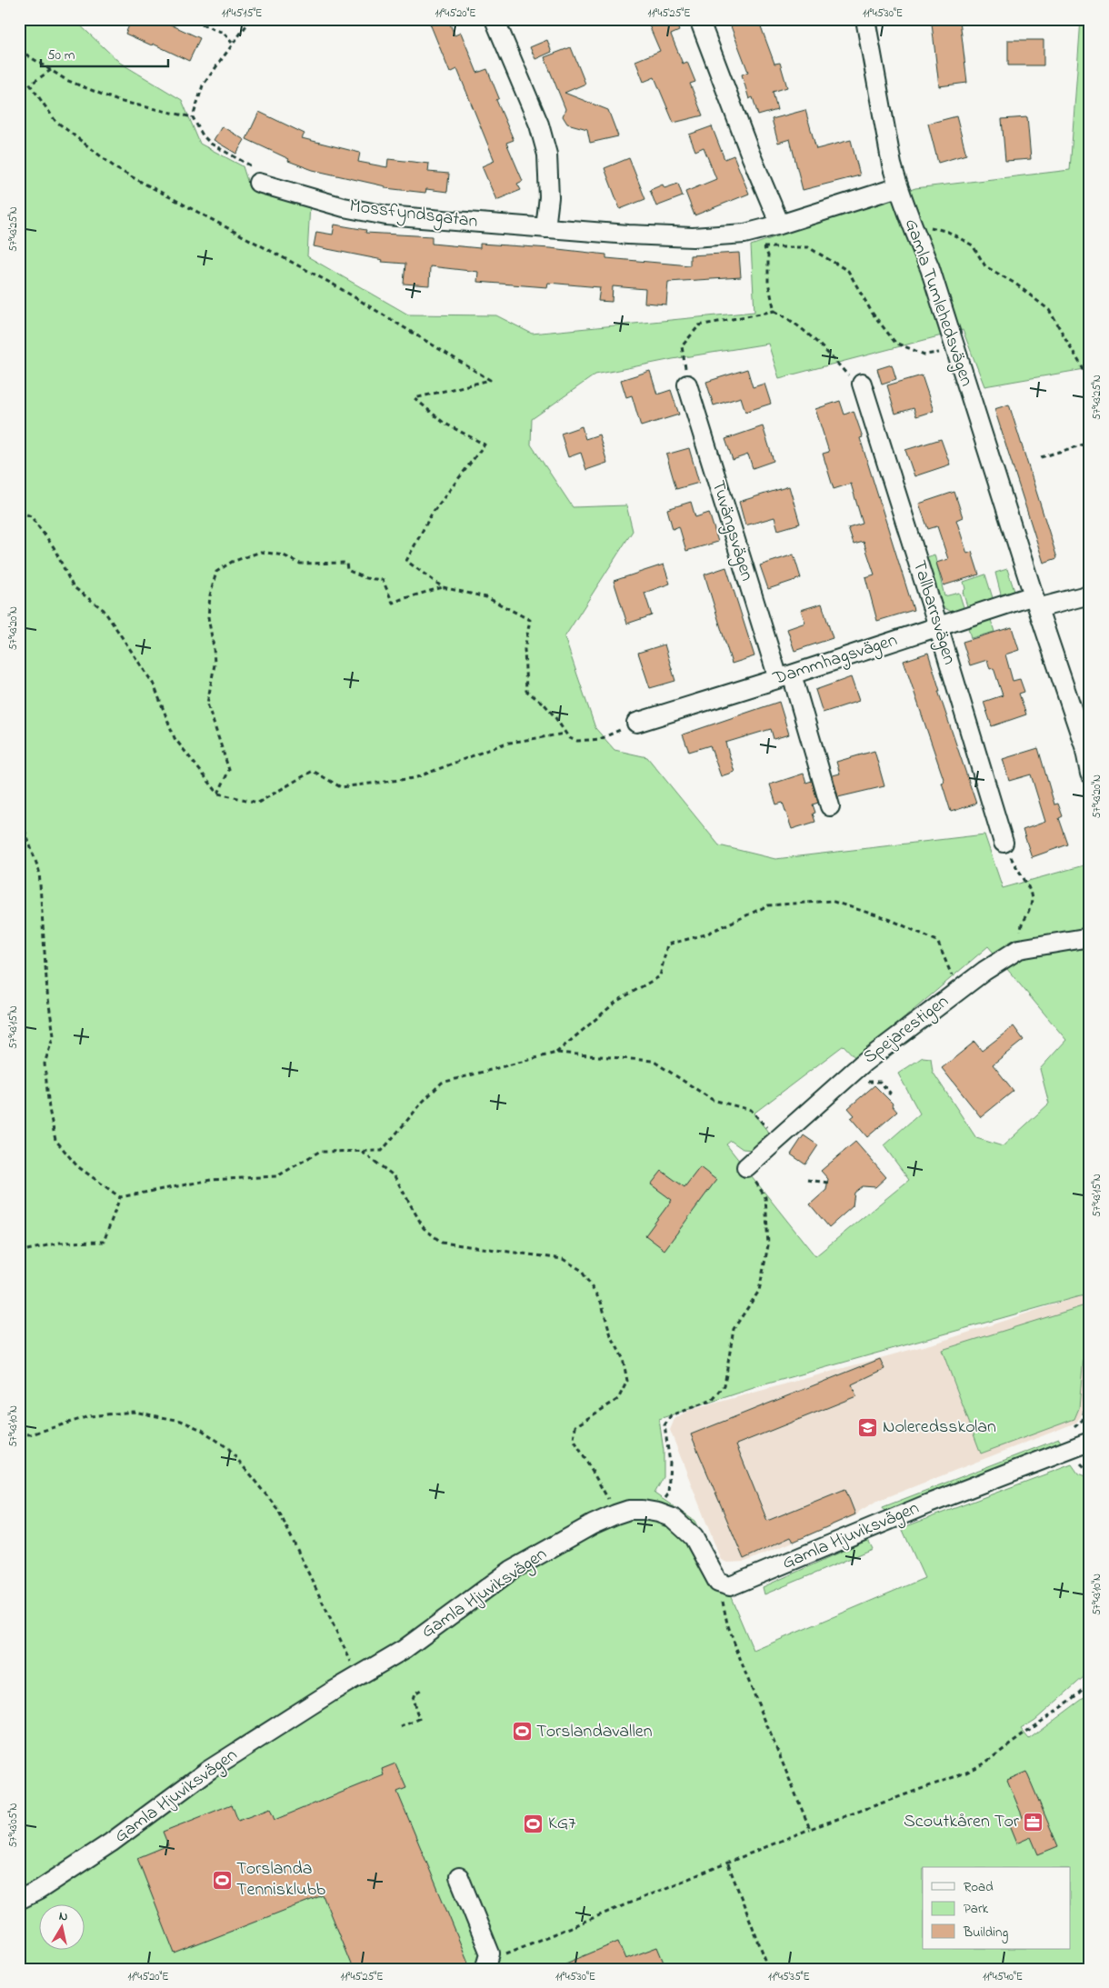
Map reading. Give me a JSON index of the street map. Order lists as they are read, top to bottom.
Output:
{
  "streets": {
    "street": [
      "Mossfyndsgatan",
      "Gamla Tumlehedsvägen",
      "Tuvängsvägen",
      "Tallbarrsvägen",
      "Dammhagsvägen",
      "Spejarestigen",
      "Gamla Hjuviksvägen"
    ]
  },
  "crossings": [
    ["Mossfyndsgatan", "Gamla Tumlehedsvägen"],
    ["Gamla Tumlehedsvägen", "Dammhagsvägen"],
    ["Tuvängsvägen", "Dammhagsvägen"],
    ["Tallbarrsvägen", "Dammhagsvägen"]
  ],
  "places": {
    "school or university": ["Noleredsskolan"],
    "sports": ["Torslandavallen", "KG7", "Torslanda Tennisklubb"],
    "office": ["Scoutkåren Tor"]
  },
  "legend": ["Road", "Park", "Building"],
  "scale_bar": "50 m",
  "north": "top",
  "coordinates": [
    "11°45'15\"E",
    "11°45'20\"E",
    "11°45'25\"E",
    "11°45'30\"E",
    "57°43'25\"N",
    "57°43'20\"N",
    "57°43'15\"N",
    "57°43'10\"N",
    "57°43'05\"N",
    "11°45'35\"E",
    "11°45'40\"E"
  ]
}
